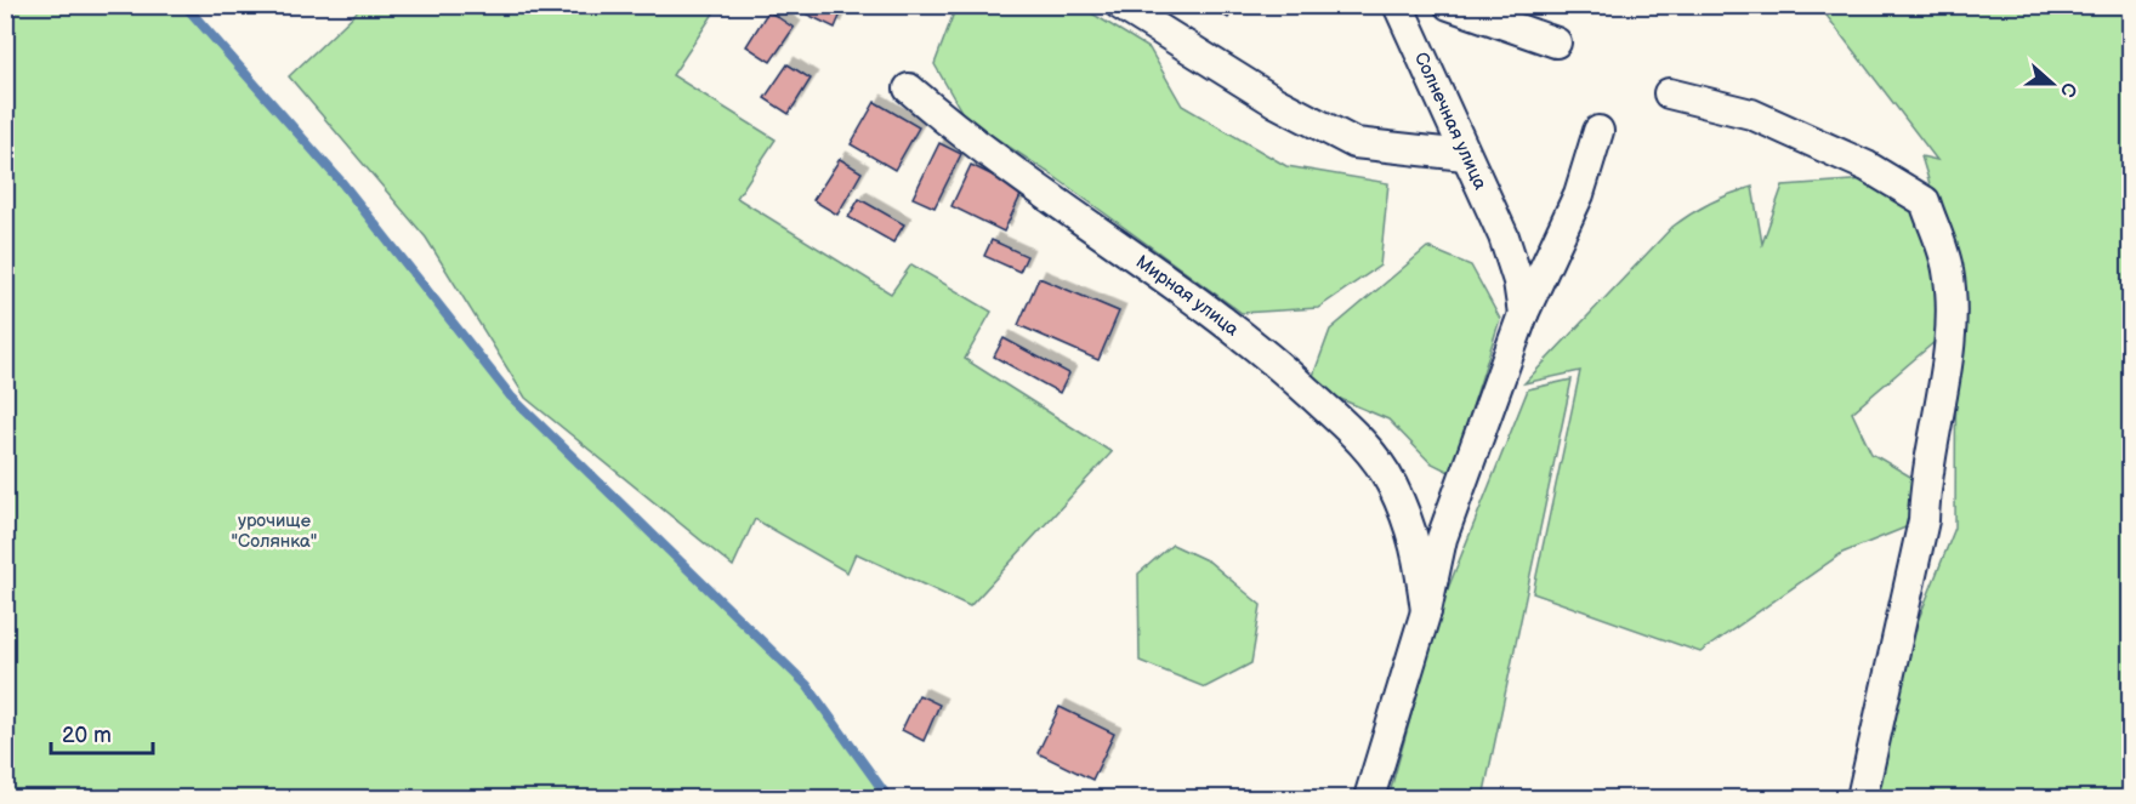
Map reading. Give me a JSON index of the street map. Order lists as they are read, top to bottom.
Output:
{
  "streets": {
    "street": ["Солнечная улица", "Мирная улица"]
  },
  "parks": ["урочище \"Солянка\""],
  "scale_bar": "20 m",
  "north": "right"
}
